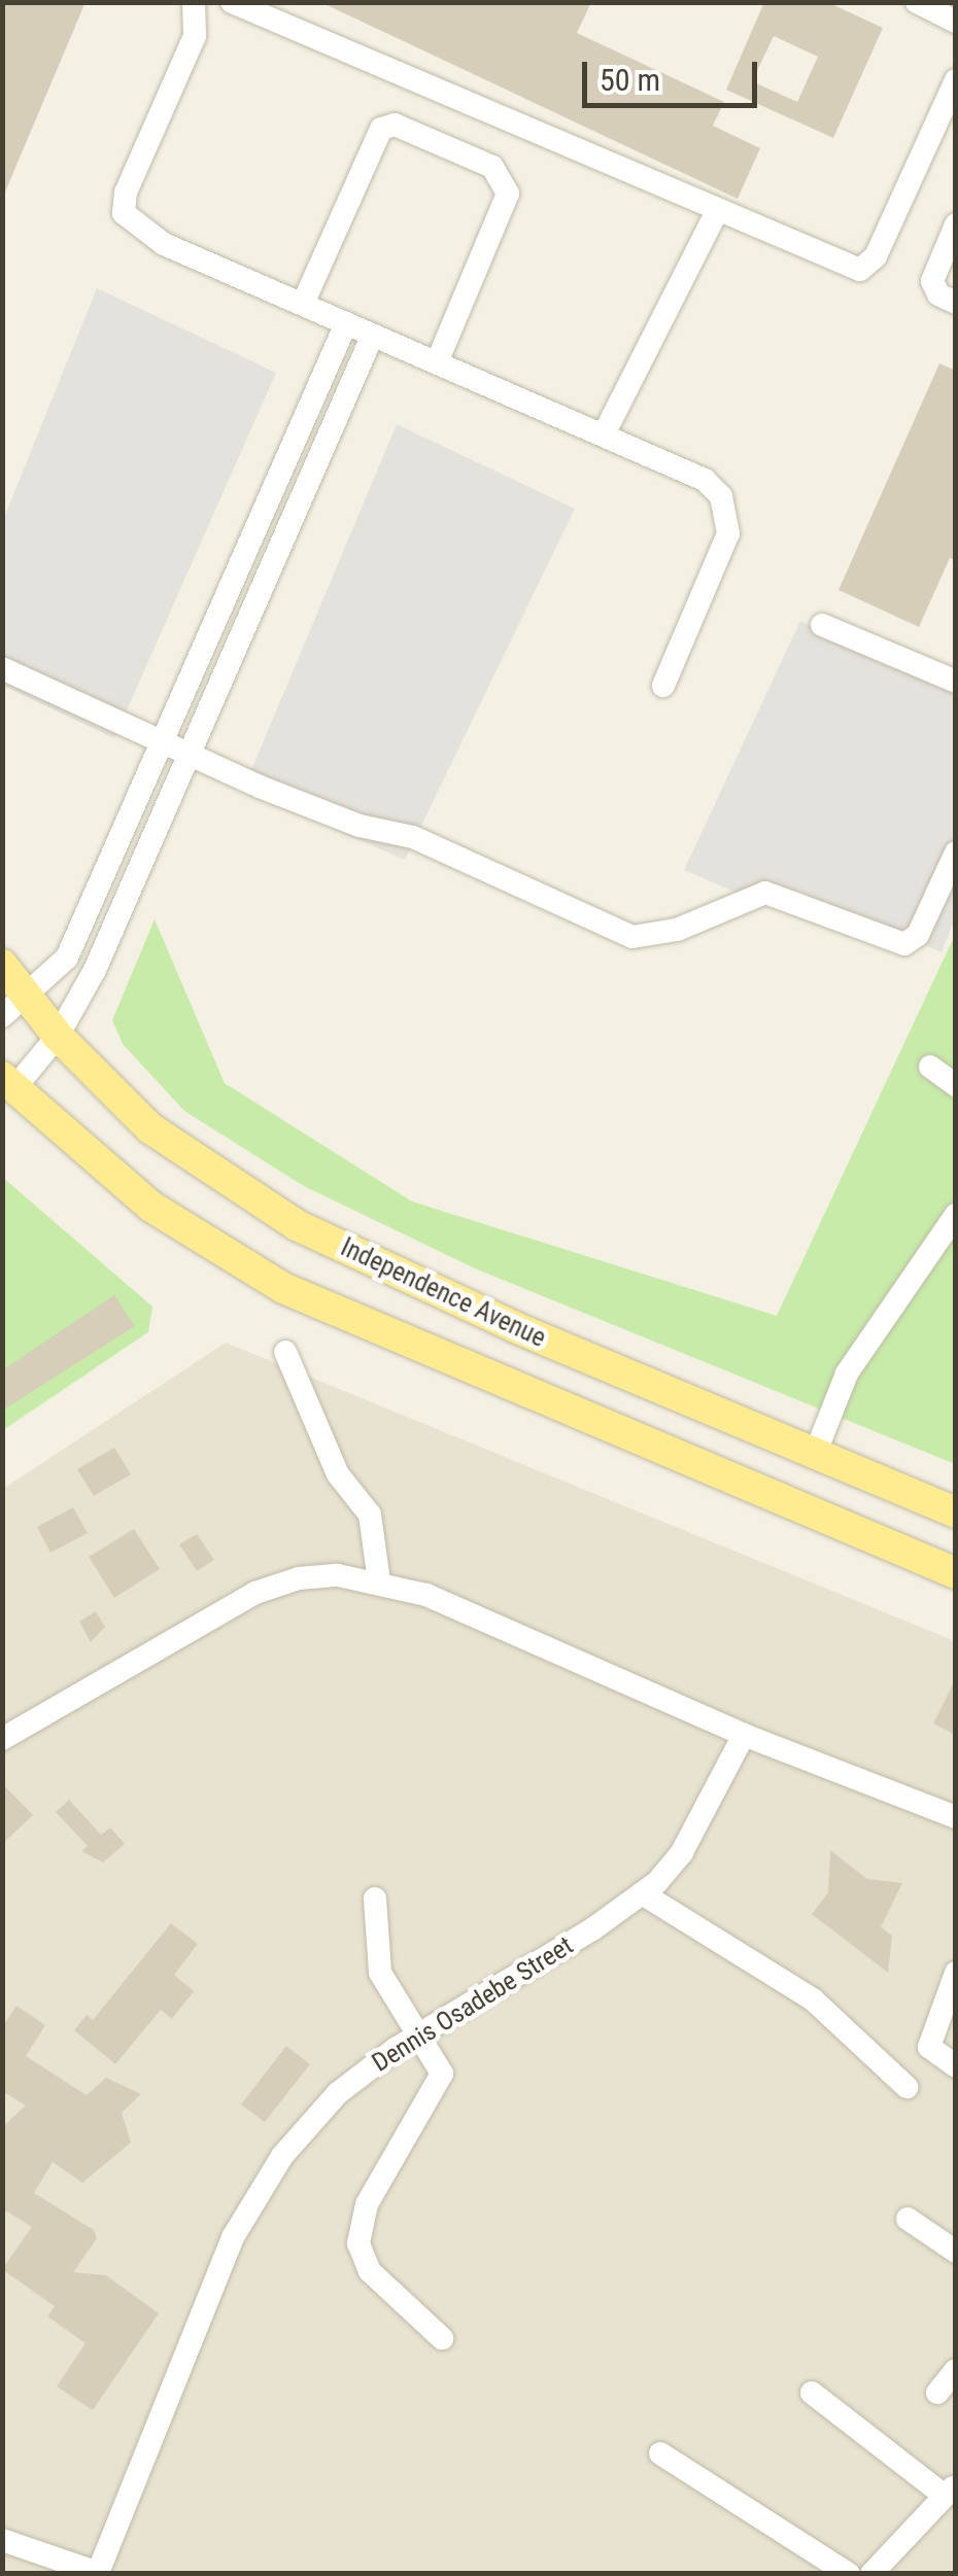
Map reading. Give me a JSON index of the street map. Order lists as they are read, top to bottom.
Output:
{
  "streets": {
    "main road": ["Independence Avenue"],
    "street": ["Dennis Osadebe Street"]
  },
  "scale_bar": "50 m"
}
